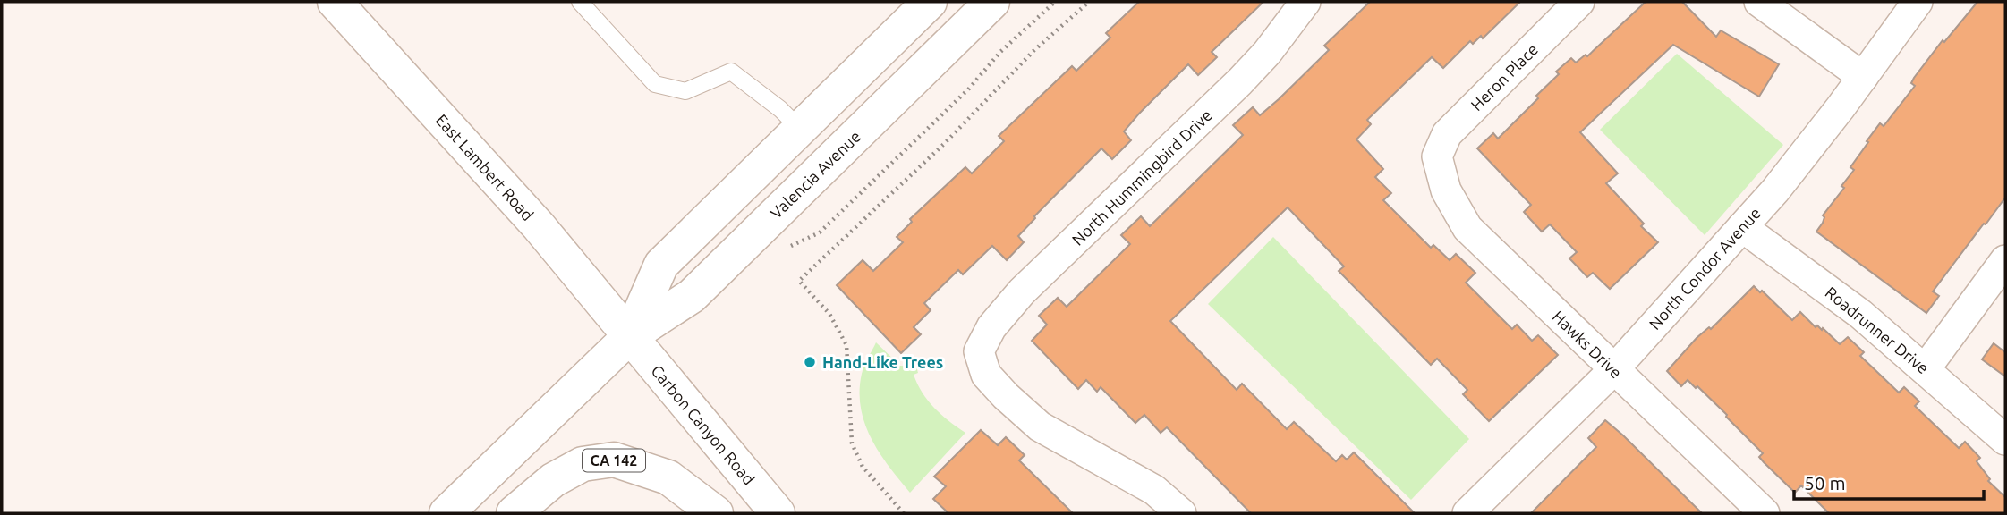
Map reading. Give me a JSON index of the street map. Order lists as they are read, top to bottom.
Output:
{
  "streets": {
    "main road": [
      "East Lambert Road",
      "Valencia Avenue",
      "Carbon Canyon Road",
      "CA 142"
    ],
    "street": [
      "Heron Place",
      "North Hummingbird Drive",
      "North Condor Avenue",
      "Roadrunner Drive",
      "Hawks Drive"
    ]
  },
  "crossings": [
    ["Heron Place", "Hawks Drive"],
    ["East Lambert Road", "Valencia Avenue"],
    ["East Lambert Road", "Carbon Canyon Road"],
    ["Valencia Avenue", "Carbon Canyon Road"],
    ["North Condor Avenue", "Roadrunner Drive"],
    ["North Condor Avenue", "Hawks Drive"]
  ],
  "places": ["Hand-Like Trees"],
  "scale_bar": "50 m"
}
